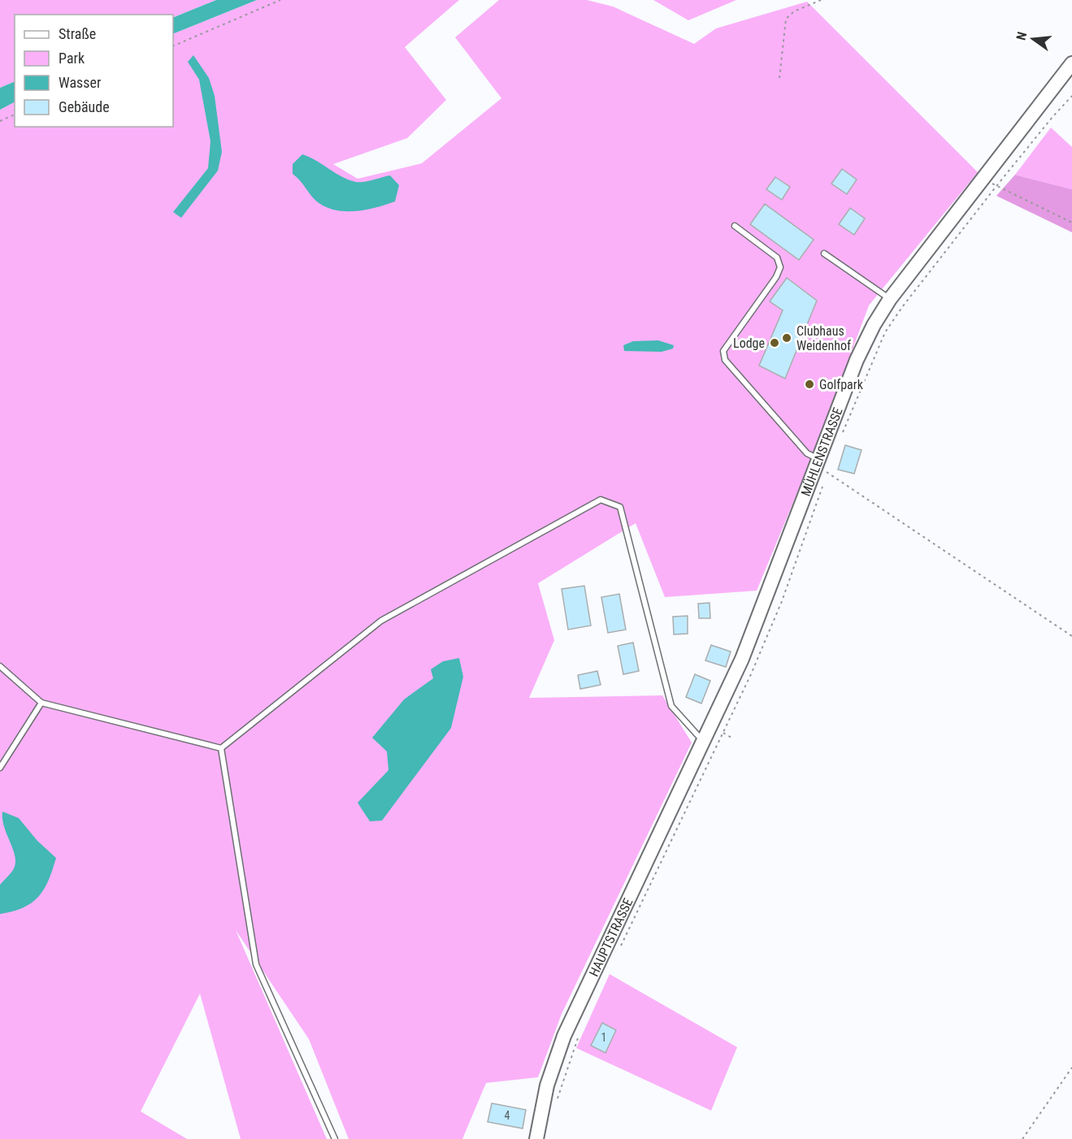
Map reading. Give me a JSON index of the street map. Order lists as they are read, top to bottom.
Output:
{
  "streets": {
    "main road": ["MÜHLENSTRASSE", "HAUPTSTRASSE"]
  },
  "crossings": [
    ["MÜHLENSTRASSE", "HAUPTSTRASSE"]
  ],
  "places": ["Clubhaus Weidenhof", "Lodge", "Golfpark"],
  "house_numbers": ["1", "4"],
  "legend": [
    "Straße",
    "Park",
    "Wasser",
    "Gebäude"
  ],
  "north": "left"
}
